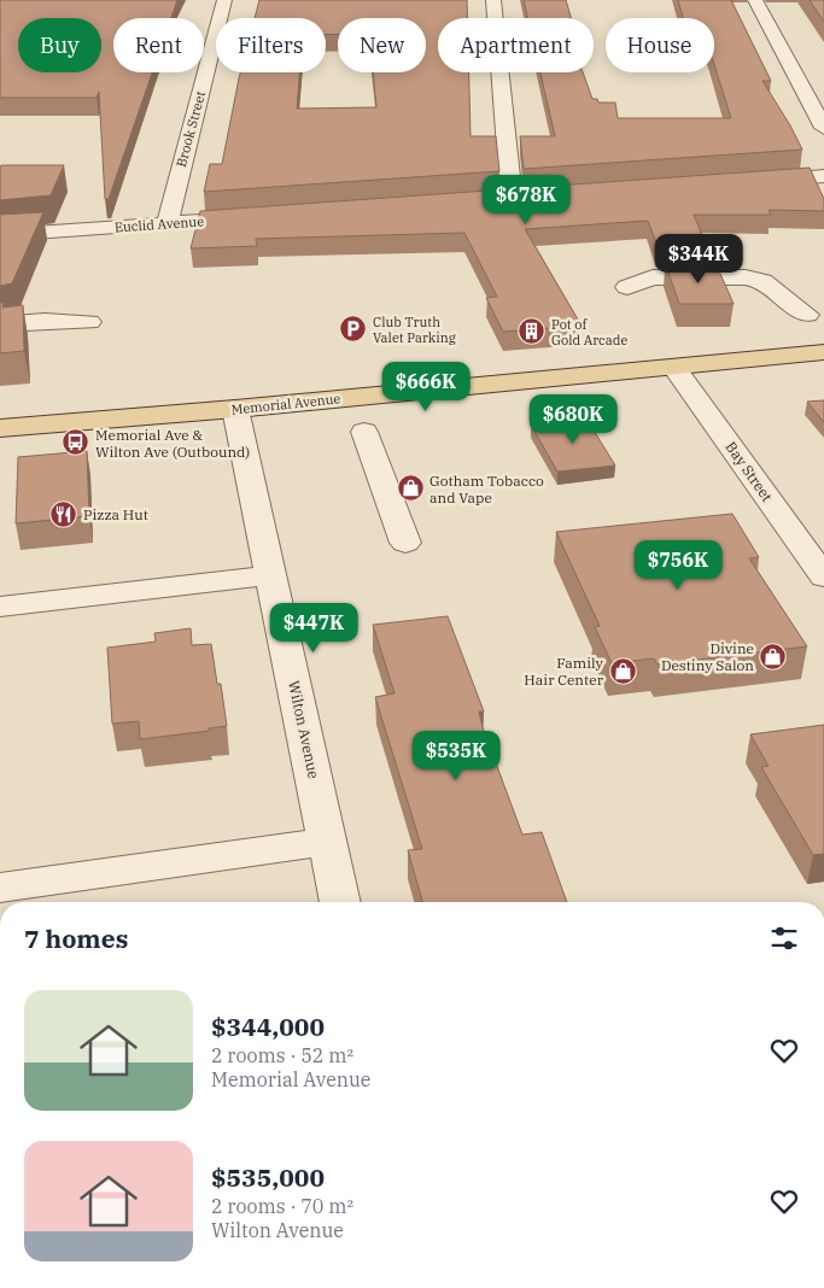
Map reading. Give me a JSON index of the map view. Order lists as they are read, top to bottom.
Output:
{
  "streets": {
    "main road": ["Memorial Avenue"],
    "street": [
      "Brook Street",
      "Euclid Avenue",
      "Bay Street",
      "Wilton Avenue"
    ]
  },
  "crossings": [
    ["Brook Street", "Euclid Avenue"],
    ["Memorial Avenue", "Bay Street"],
    ["Memorial Avenue", "Wilton Avenue"]
  ],
  "places": {
    "parking": ["Club Truth Valet Parking"],
    "building": ["Pot of Gold Arcade"],
    "bus stop": ["Memorial Ave & Wilton Ave (Outbound)"],
    "shop": ["Gotham Tobacco and Vape", "Divine Destiny Salon", "Family Hair Center"],
    "restaurant": ["Pizza Hut"]
  },
  "page": {
    "chip": [
      "Buy",
      "Rent",
      "Filters",
      "New",
      "Apartment",
      "House"
    ],
    "price": [
      "$678K",
      "$344K",
      "$666K",
      "$680K",
      "$756K",
      "$447K",
      "$535K"
    ],
    "heading": "7 homes",
    "list": [
      {
        "name": "$344,000",
        "note": "2 rooms · 52 m² · Memorial Avenue"
      },
      {
        "name": "$535,000",
        "note": "2 rooms · 70 m² · Wilton Avenue"
      }
    ]
  }
}
